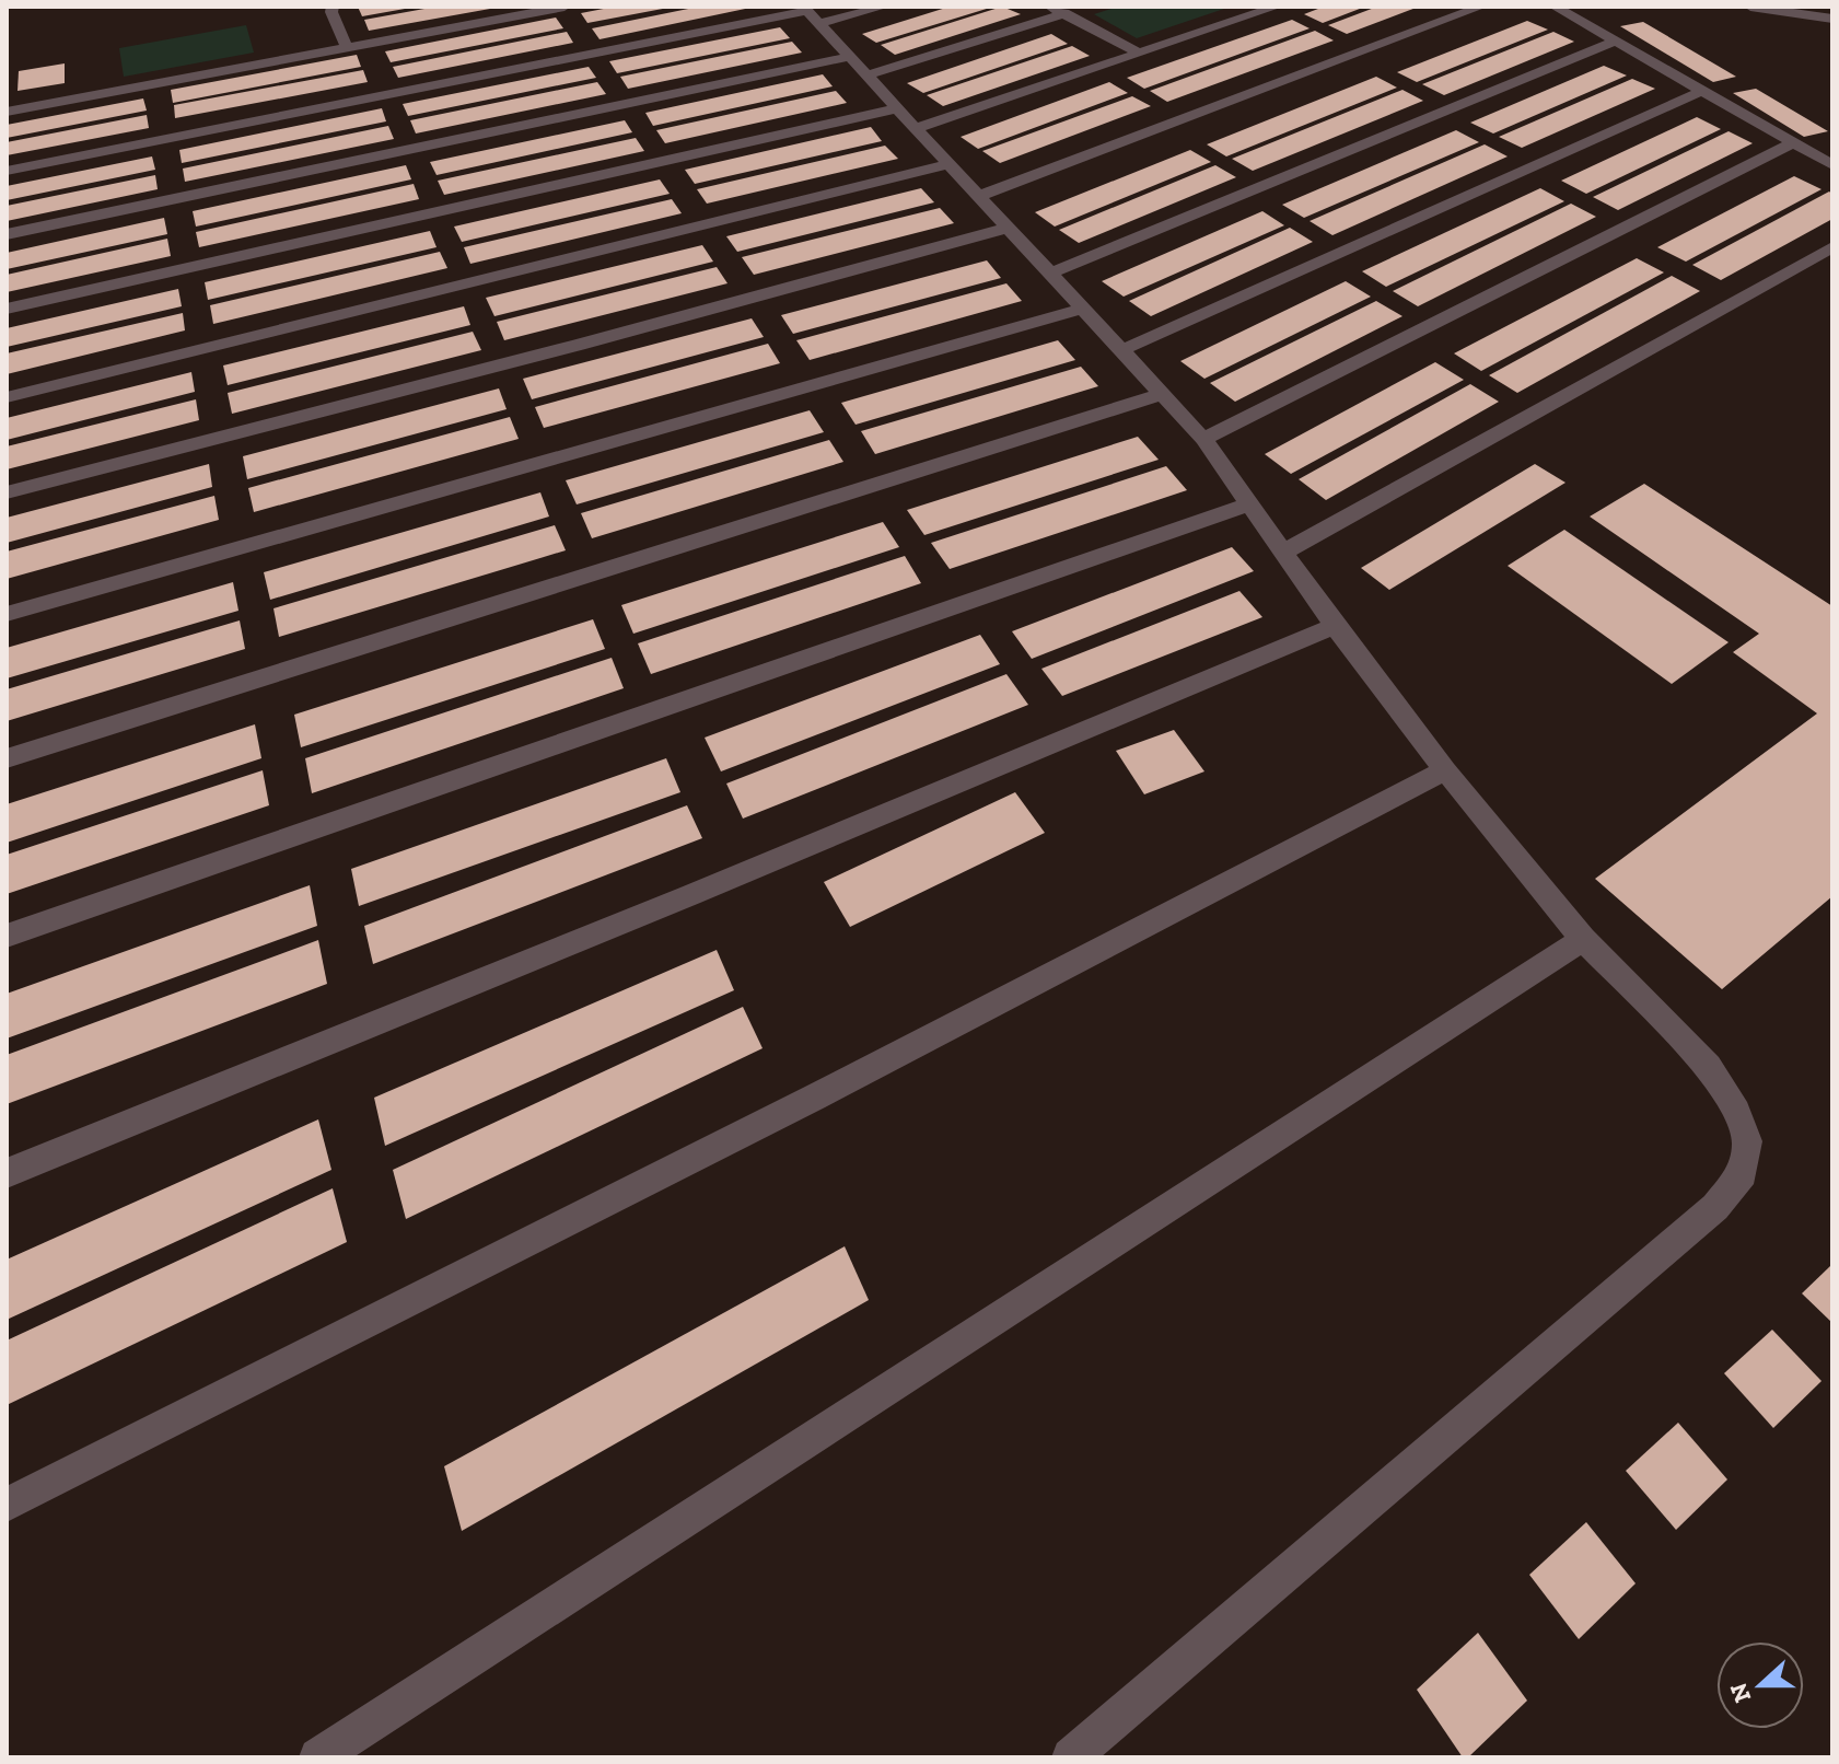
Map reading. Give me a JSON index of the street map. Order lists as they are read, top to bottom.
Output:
{
  "north": "left"
}
